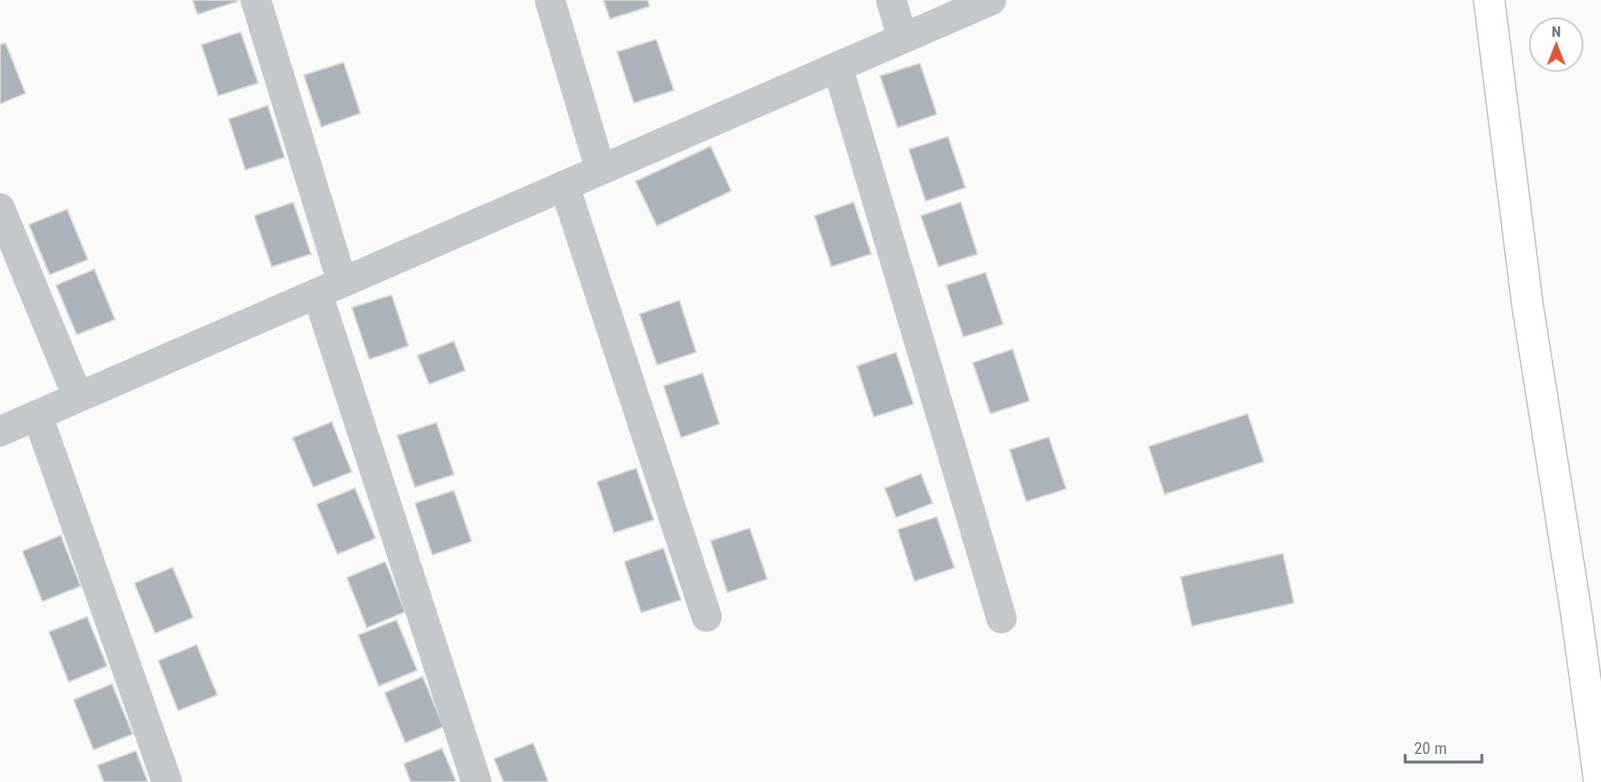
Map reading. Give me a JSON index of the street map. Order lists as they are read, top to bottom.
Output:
{
  "scale_bar": "20 m",
  "north": "top"
}
